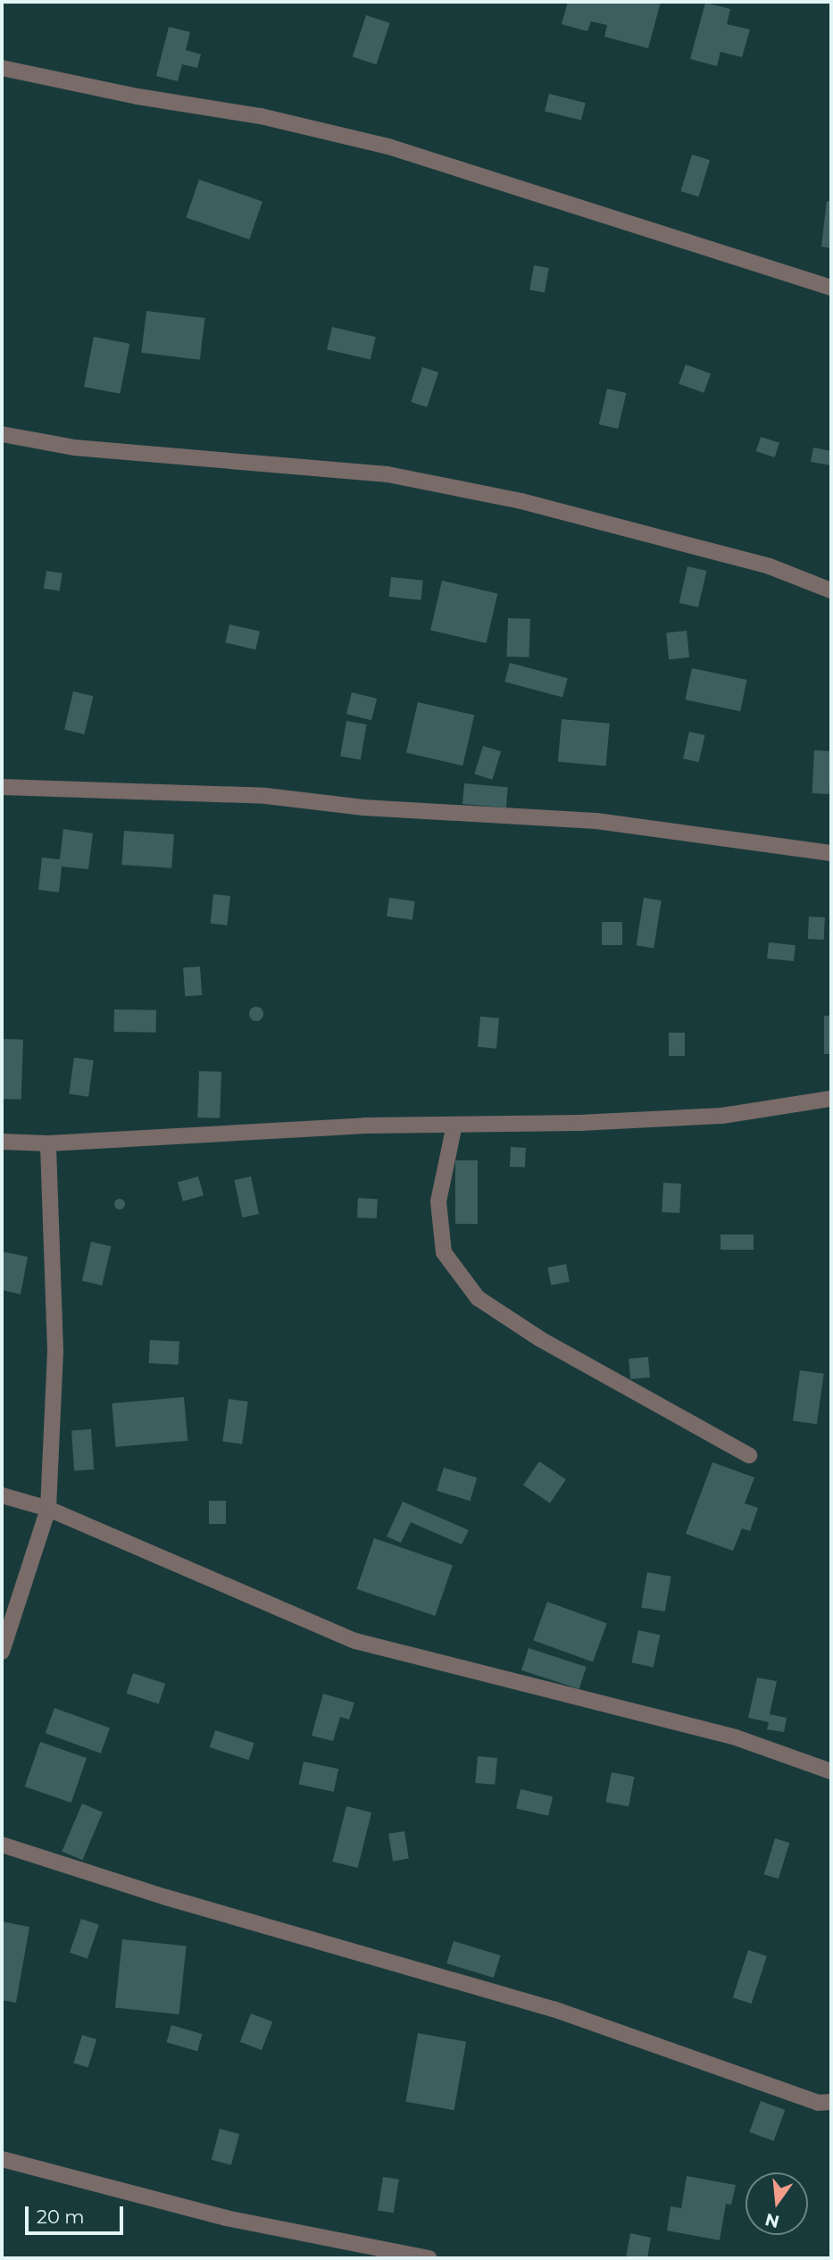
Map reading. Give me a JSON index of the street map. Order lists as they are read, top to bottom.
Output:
{
  "scale_bar": "20 m",
  "north": "bottom"
}
